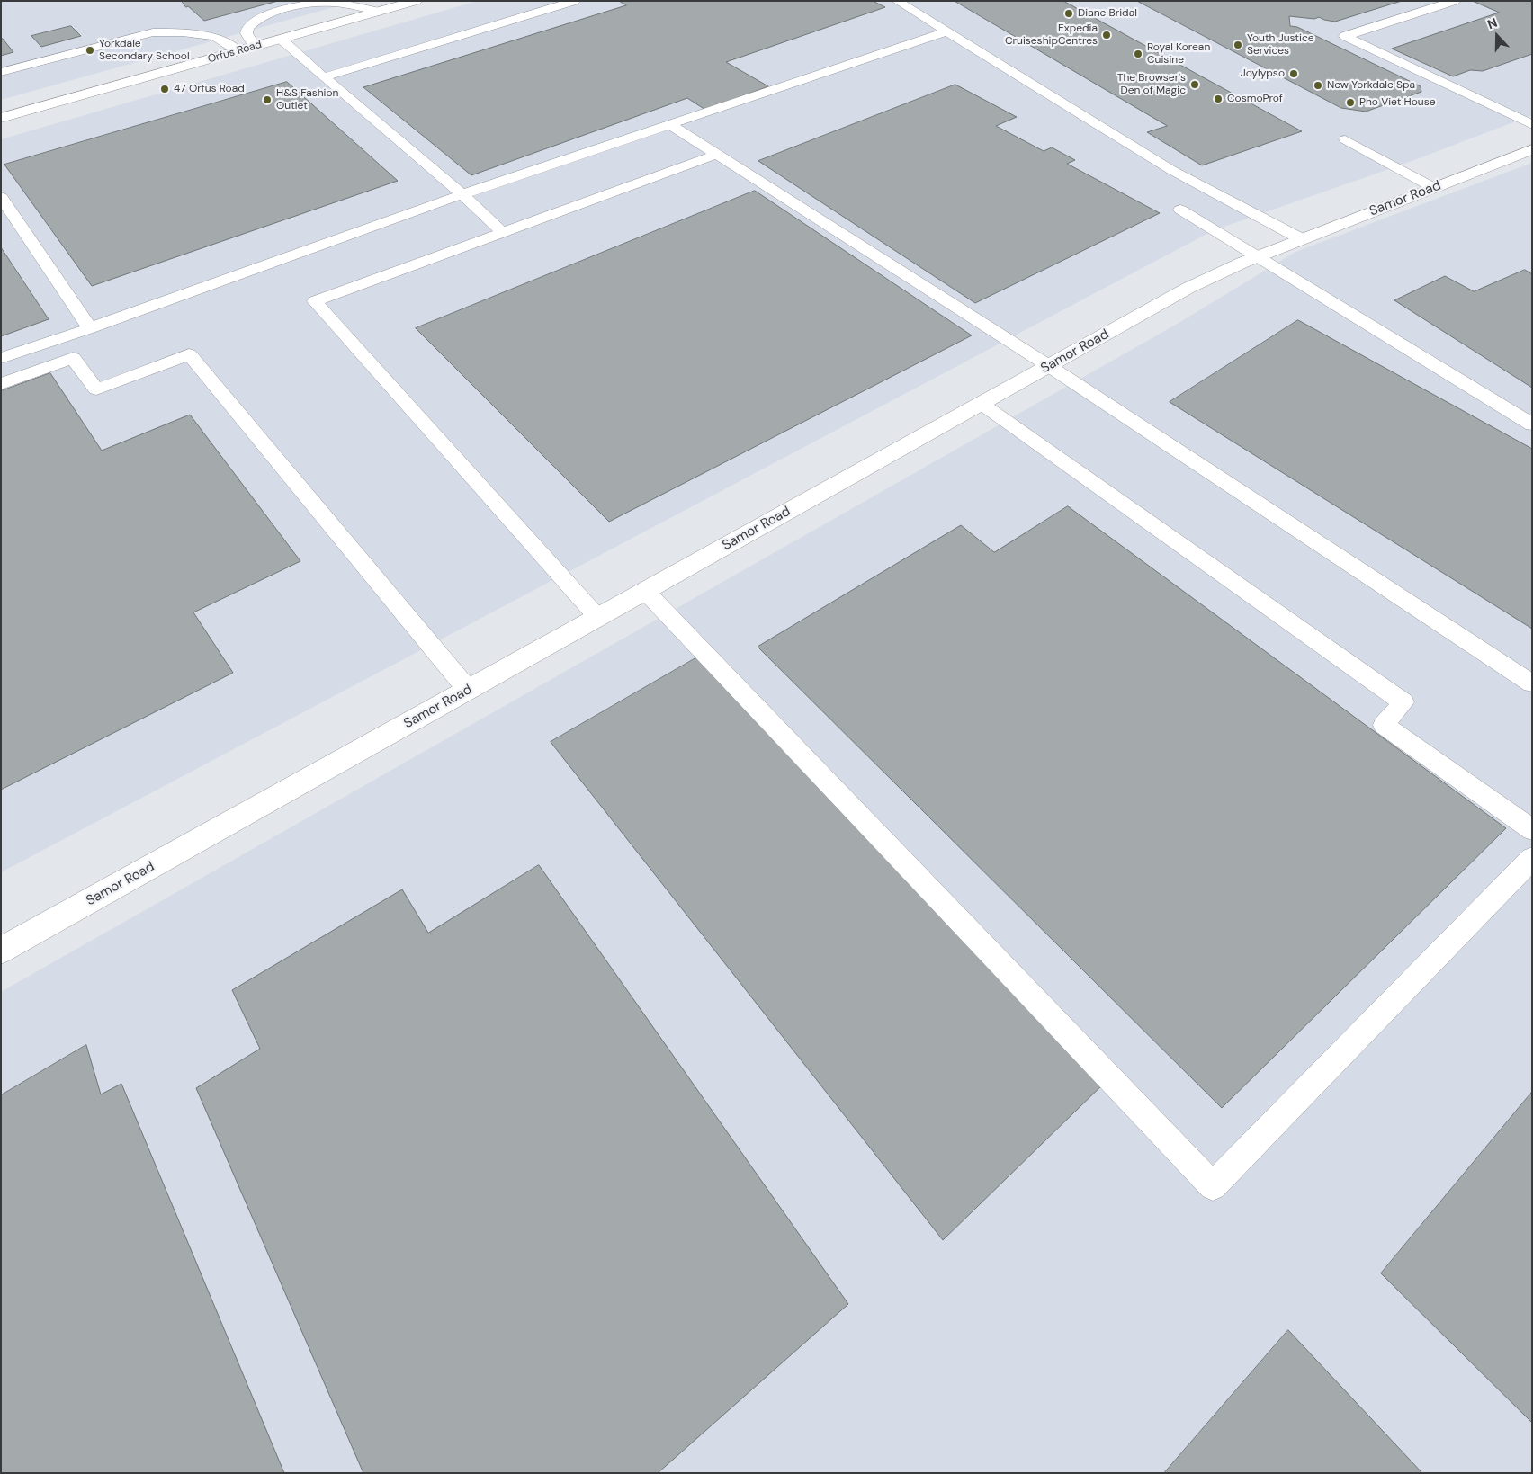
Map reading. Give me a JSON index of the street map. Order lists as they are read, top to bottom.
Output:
{
  "streets": {
    "street": ["Orfus Road", "Samor Road"]
  },
  "places": [
    "Diane Bridal",
    "Expedia CruiseshipCentres",
    "Youth Justice Services",
    "Yorkdale Secondary School",
    "Royal Korean Cuisine",
    "Joylypso",
    "The Browser's Den of Magic",
    "New Yorkdale Spa",
    "47 Orfus Road",
    "CosmoProf",
    "H&S Fashion Outlet",
    "Pho Viet House"
  ],
  "north": "top"
}
